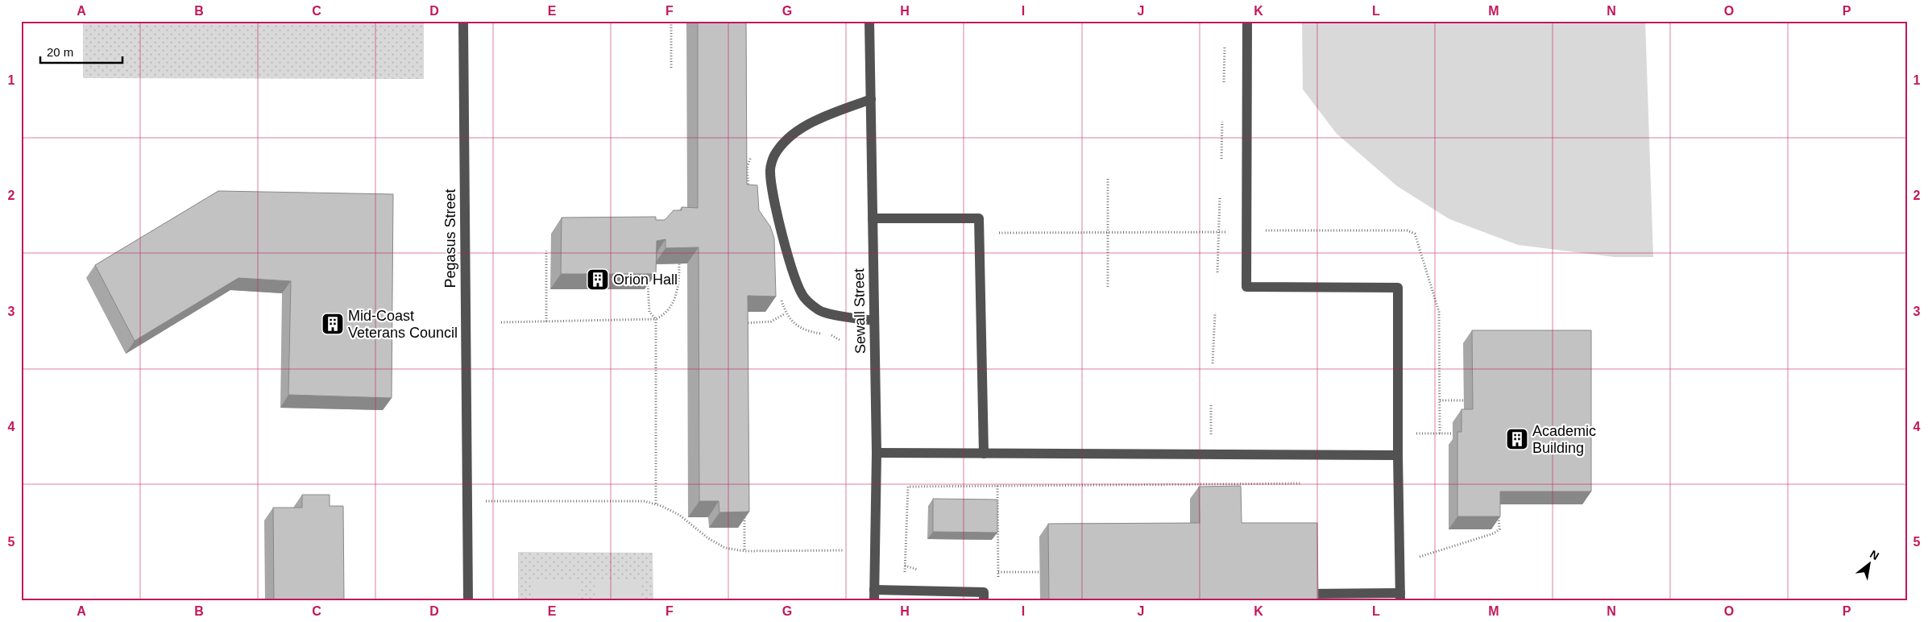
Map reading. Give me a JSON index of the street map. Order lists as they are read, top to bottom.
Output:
{
  "streets": {
    "street": ["Pegasus Street", "Sewall Street"]
  },
  "places": {
    "building": ["Orion Hall", "Mid-Coast Veterans Council", "Academic Building"]
  },
  "scale_bar": "20 m",
  "north": "top right",
  "grid": {
    "columns": [
      "A",
      "B",
      "C",
      "D",
      "E",
      "F",
      "G",
      "H",
      "I",
      "J",
      "K",
      "L",
      "M",
      "N",
      "O",
      "P"
    ],
    "rows": [
      "1",
      "2",
      "3",
      "4",
      "5"
    ]
  }
}
